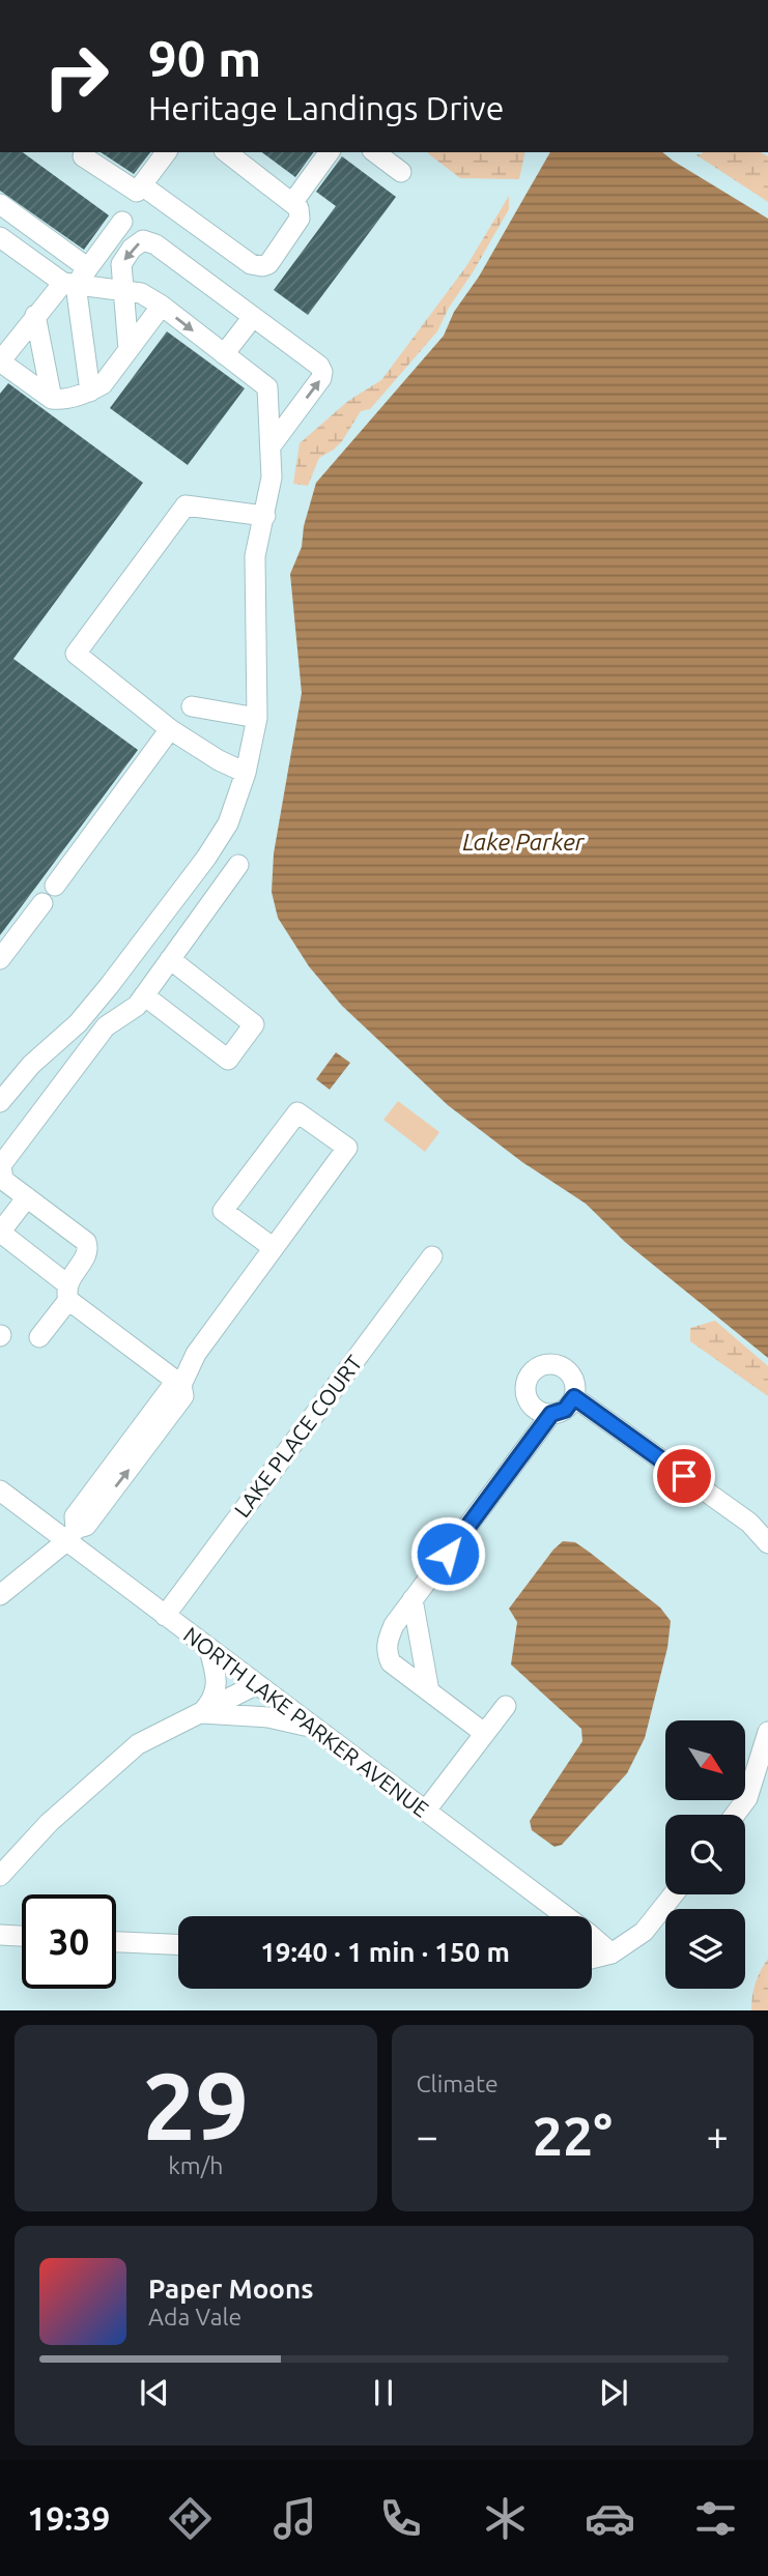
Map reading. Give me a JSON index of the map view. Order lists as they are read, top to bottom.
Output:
{
  "streets": {
    "street": ["LAKE PLACE COURT", "NORTH LAKE PARKER AVENUE"]
  },
  "crossings": [
    ["LAKE PLACE COURT", "NORTH LAKE PARKER AVENUE"]
  ],
  "water": ["Lake Parker"],
  "north": "bottom right",
  "page": {
    "turn": ["90 m", "Heritage Landings Drive"],
    "limit": "30",
    "trip": "19:40 · 1 min · 150 m",
    "tile": [
      ["29", "km/h"],
      "Climate"
    ],
    "heat": ["−", "22°", "+"],
    "song": ["Paper Moons", "Ada Vale"],
    "tabs": "19:39"
  }
}
